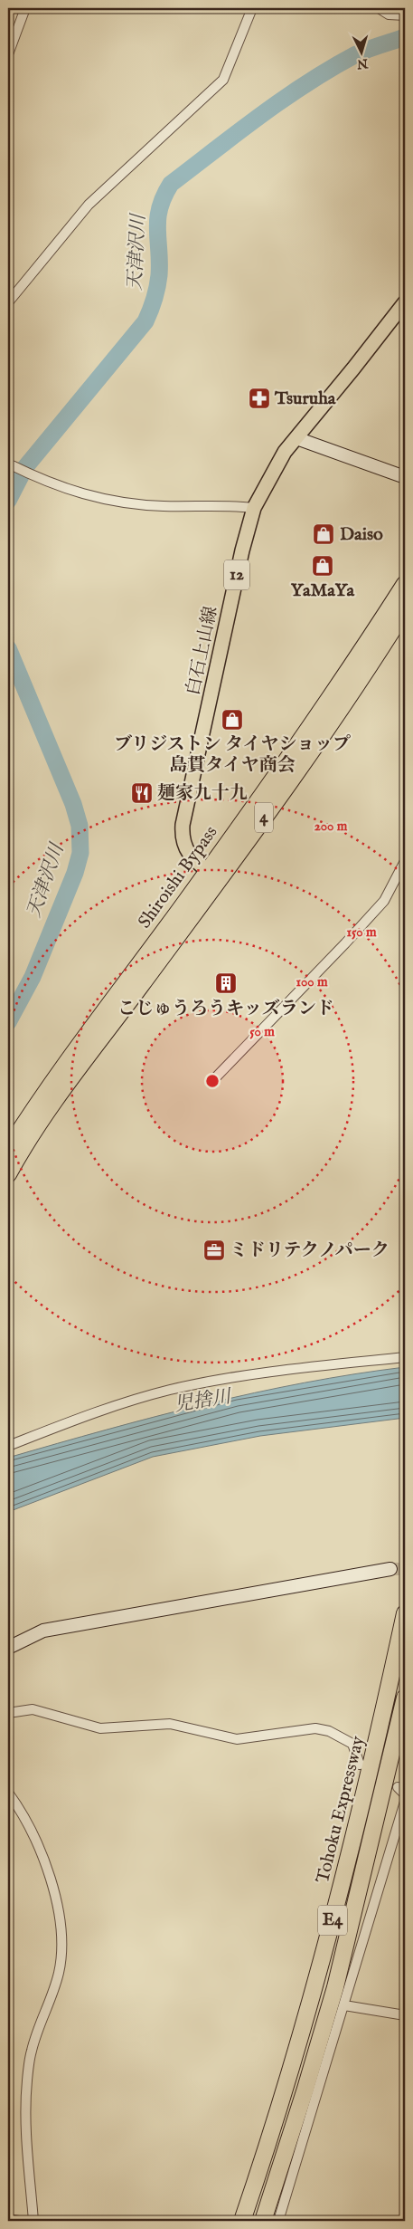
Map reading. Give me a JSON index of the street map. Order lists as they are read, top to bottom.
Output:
{
  "streets": {
    "highway": [
      "4",
      "Shiroishi Bypass",
      "Tohoku Expressway",
      "E4"
    ],
    "main road": ["12", "白石上山線"]
  },
  "crossings": [
    ["白石上山線", "Shiroishi Bypass"],
    ["4", "Shiroishi Bypass"]
  ],
  "water": ["天津沢川", "児捨川"],
  "places": {
    "pharmacy": ["Tsuruha"],
    "shop": ["Daiso", "YaMaYa", "ブリジストン タイヤショップ 島貫タイヤ商会"],
    "restaurant": ["麺家九十九"],
    "building": ["こじゅうろうキッズランド"],
    "office": ["ミドリテクノパーク"]
  },
  "north": "bottom",
  "rings": [
    "200 m",
    "150 m",
    "100 m",
    "50 m"
  ]
}
